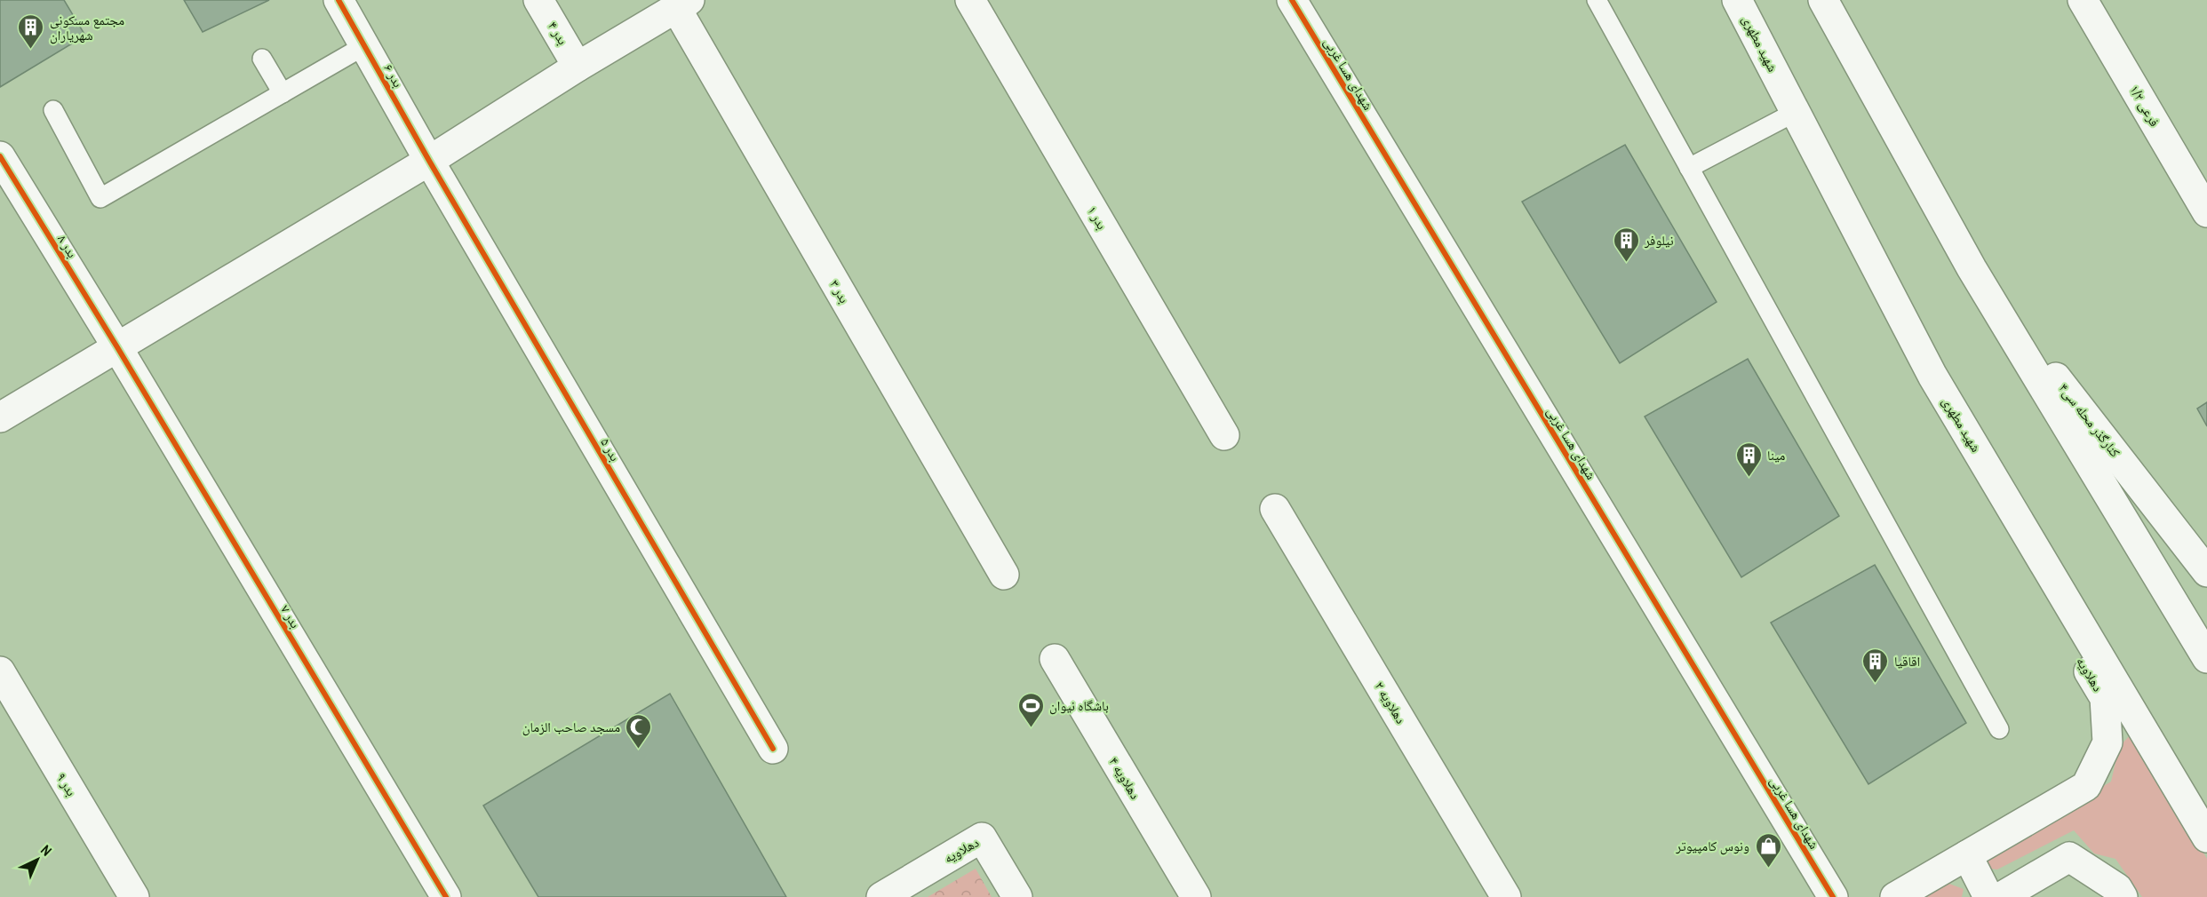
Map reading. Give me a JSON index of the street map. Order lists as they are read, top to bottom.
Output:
{
  "streets": {
    "street": [
      "بدر ۴",
      "شهید مطهری",
      "شهدای هسا غربی",
      "بدر ۶",
      "فرعی ۱/۲",
      "بدر ۱",
      "بدر ۸",
      "بدر ۳",
      "کنارگذر محله سی۴",
      "بدر ۵",
      "بدر ۷",
      "دهلاویه",
      "دهلاویه ۲",
      "دهلاویه ۴",
      "بدر ۹"
    ]
  },
  "crossings": [
    ["شهید مطهری", "دهلاویه"],
    ["بدر ۶", "بدر ۵"],
    ["بدر ۸", "بدر ۷"]
  ],
  "places": {
    "building": [
      "مجتمع مسکونی شهریاران",
      "نیلوفر",
      "مینا",
      "اقاقیا"
    ],
    "sports": ["باشگاه نیوان"],
    "mosque": ["مسجد صاحب الزمان"],
    "shop": ["ونوس کامپیوتر"]
  },
  "north": "top right"
}
